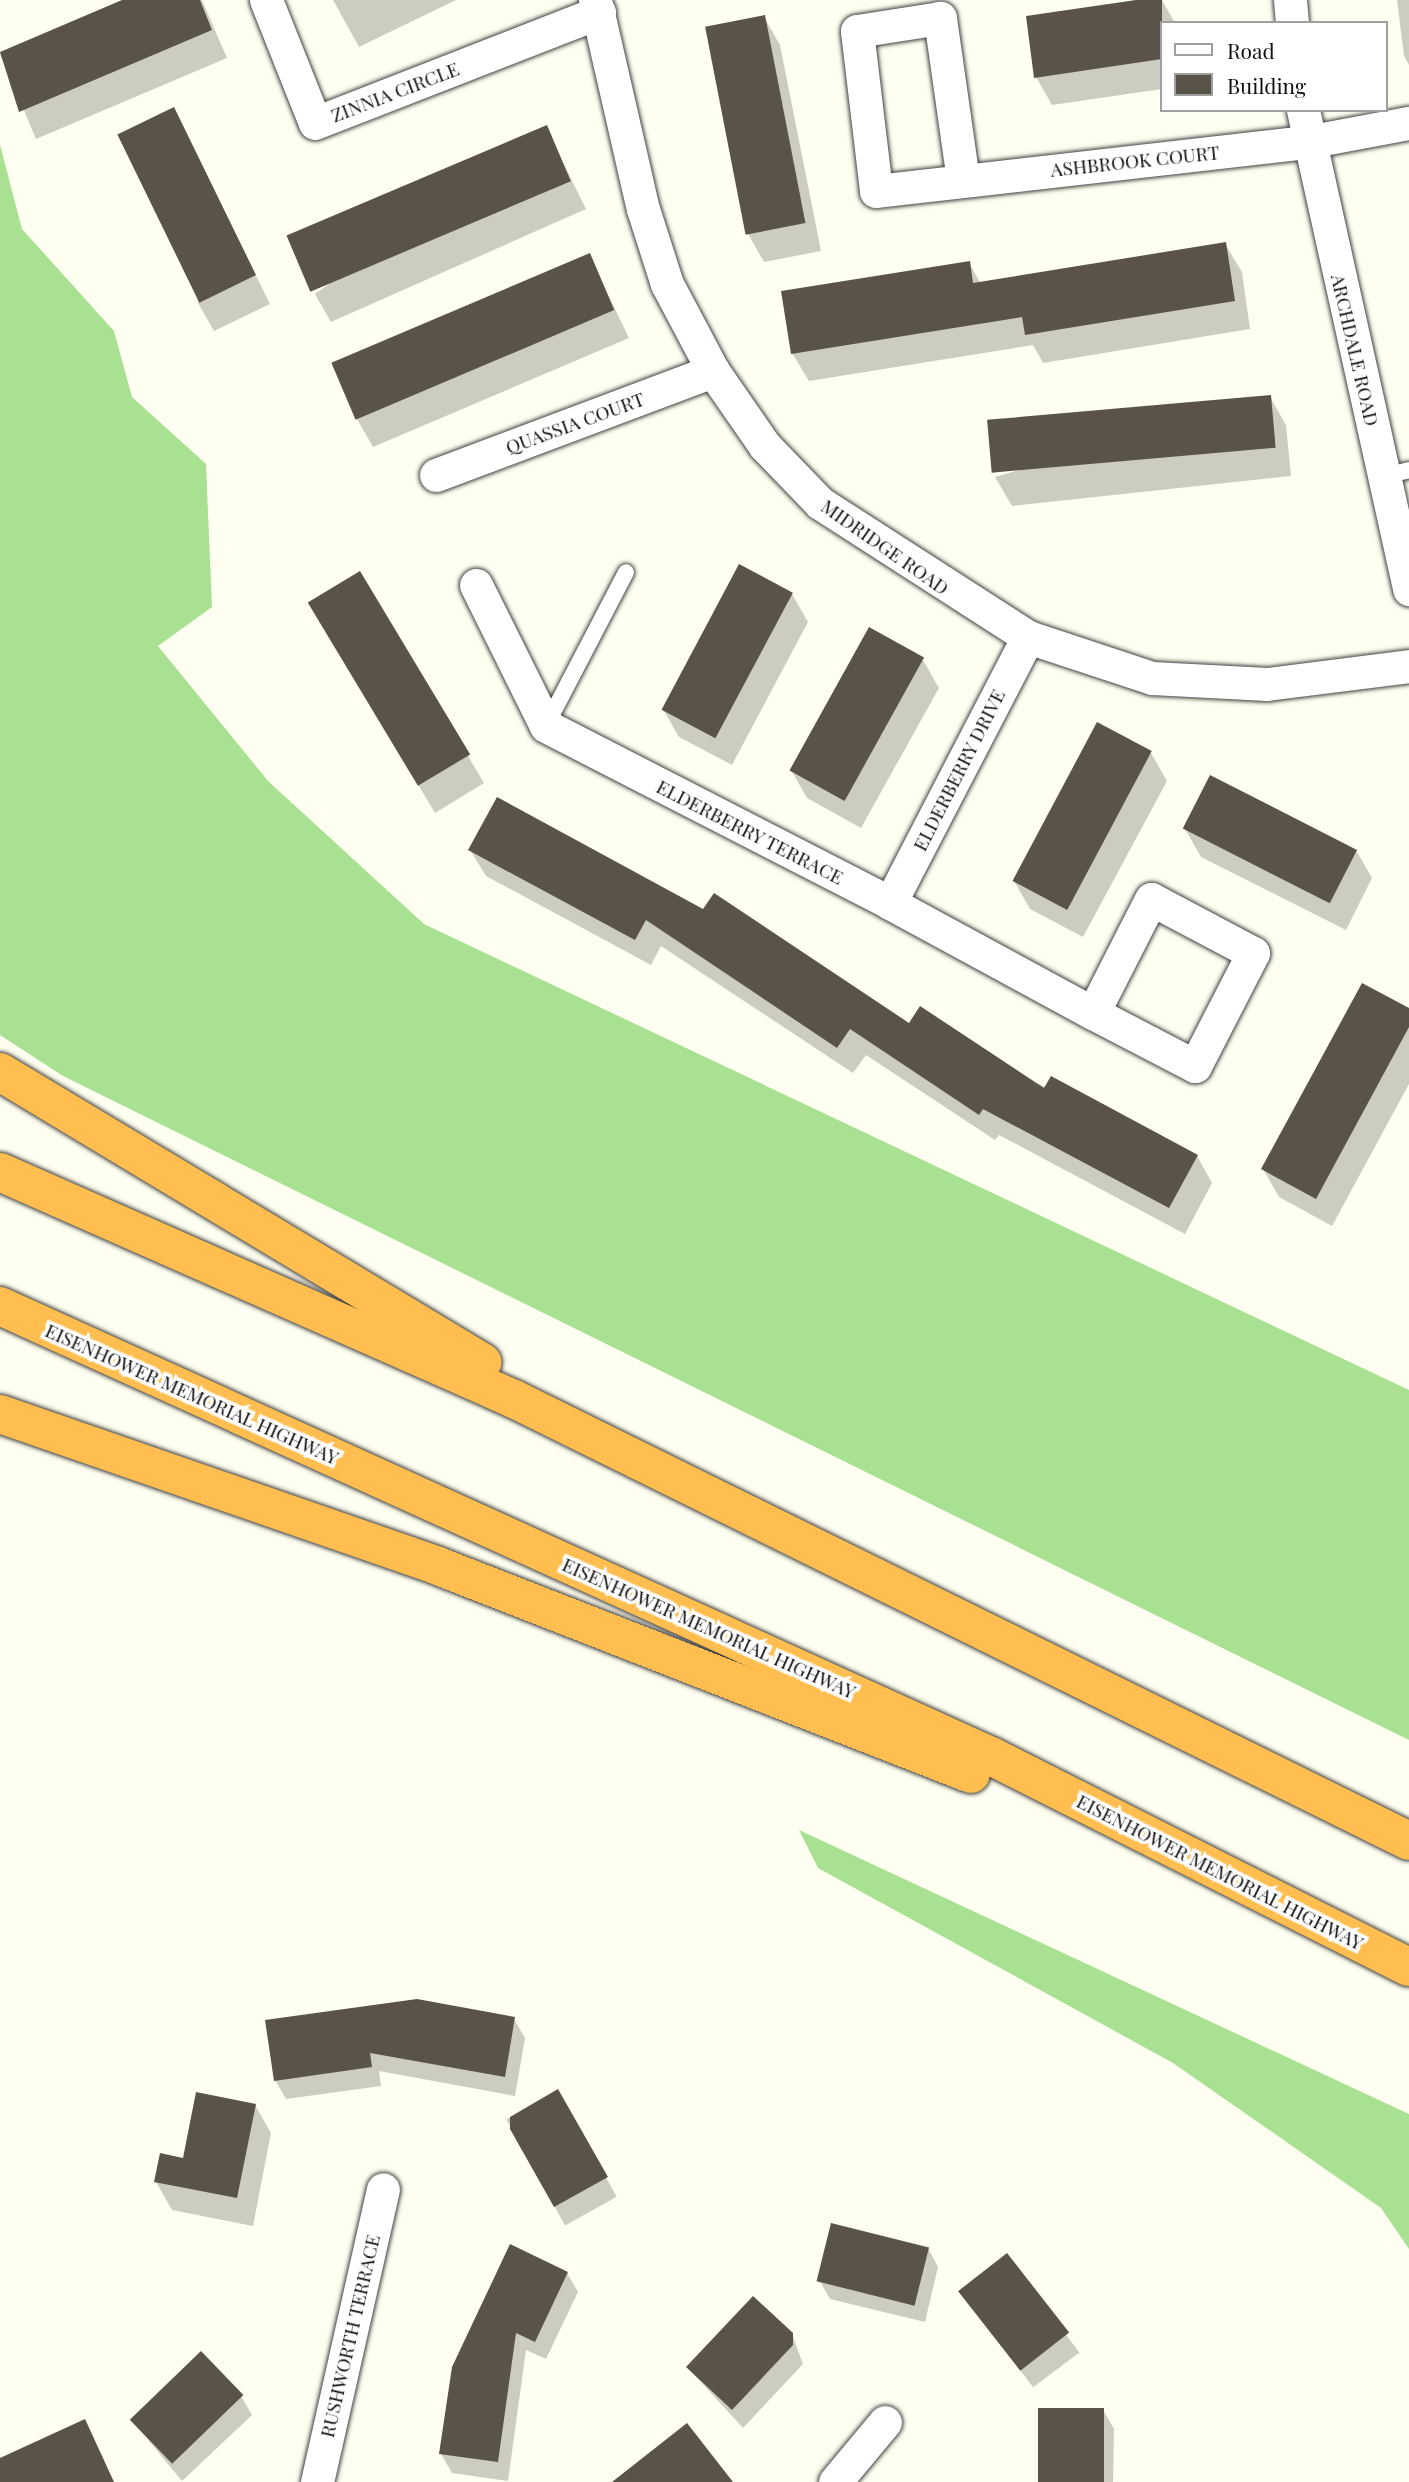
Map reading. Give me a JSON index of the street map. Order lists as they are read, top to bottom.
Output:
{
  "streets": {
    "highway": ["EISENHOWER MEMORIAL HIGHWAY"],
    "street": [
      "ZINNIA CIRCLE",
      "ASHBROOK COURT",
      "ARCHDALE ROAD",
      "QUASSIA COURT",
      "MIDRIDGE ROAD",
      "ELDERBERRY DRIVE",
      "ELDERBERRY TERRACE",
      "RUSHWORTH TERRACE"
    ]
  },
  "crossings": [
    ["ZINNIA CIRCLE", "MIDRIDGE ROAD"],
    ["ASHBROOK COURT", "ARCHDALE ROAD"],
    ["QUASSIA COURT", "MIDRIDGE ROAD"],
    ["MIDRIDGE ROAD", "ELDERBERRY DRIVE"],
    ["ELDERBERRY DRIVE", "ELDERBERRY TERRACE"]
  ],
  "legend": ["Road", "Building"]
}
